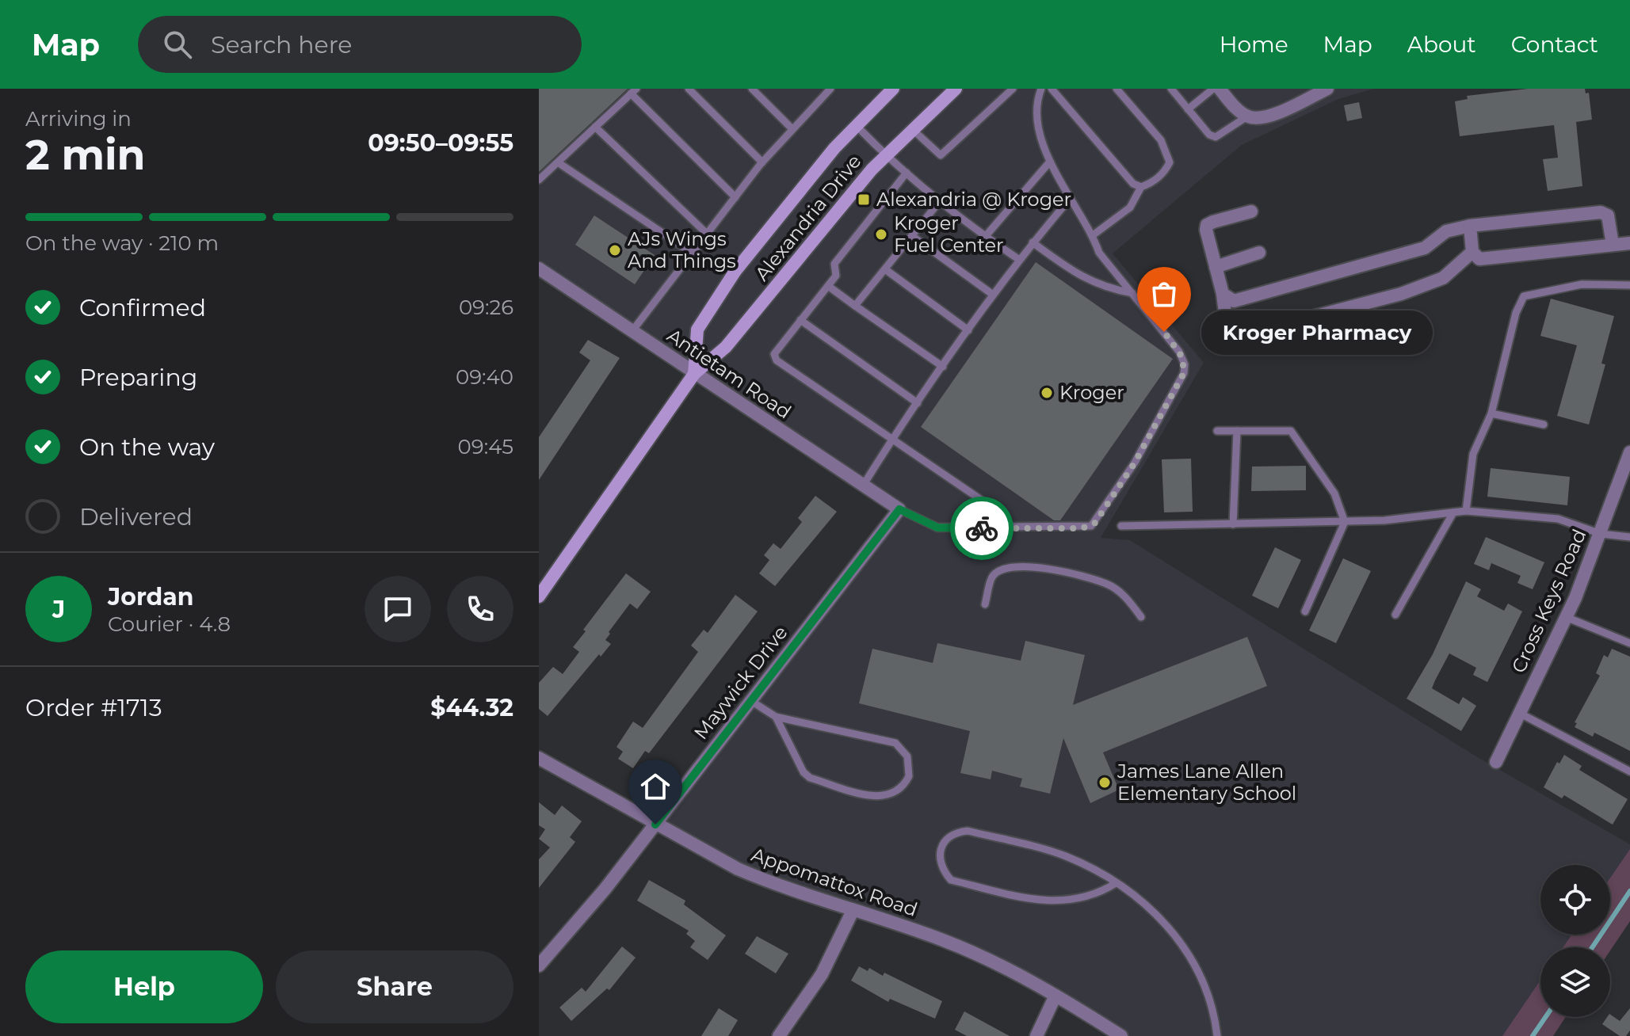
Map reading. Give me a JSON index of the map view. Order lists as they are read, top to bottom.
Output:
{
  "streets": {
    "main road": ["Alexandria Drive"],
    "street": [
      "Antietam Road",
      "Cross Keys Road",
      "Maywick Drive",
      "Appomattox Road"
    ]
  },
  "crossings": [
    ["Alexandria Drive", "Antietam Road"],
    ["Antietam Road", "Maywick Drive"],
    ["Maywick Drive", "Appomattox Road"]
  ],
  "places": {
    "transit": ["Alexandria @ Kroger"],
    "other": [
      "Kroger Fuel Center",
      "AJs Wings And Things",
      "Kroger Pharmacy",
      "Kroger",
      "James Lane Allen Elementary School"
    ]
  },
  "page": {
    "header": "Map",
    "search": "Search here",
    "nav": [
      "Home",
      "Map",
      "About",
      "Contact"
    ],
    "heading": ["2 min", "Arriving in", "09:50–09:55"],
    "panel": [
      "Jordan",
      "Courier · 4.8",
      "Order #1713",
      "$44.32"
    ],
    "bar": "On the way · 210 m",
    "list": [
      ["Confirmed", "09:26"],
      ["Preparing", "09:40"],
      ["On the way", "09:45"],
      "Delivered"
    ],
    "bubble": "Kroger Pharmacy",
    "round": "J",
    "buttons": ["Help", "Share"]
  }
}
